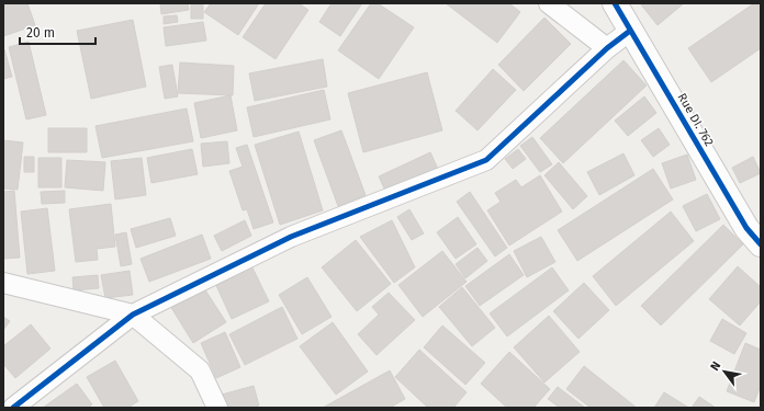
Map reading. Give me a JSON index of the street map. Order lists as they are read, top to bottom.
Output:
{
  "streets": {
    "street": ["Rue DI. 762"]
  },
  "scale_bar": "20 m",
  "north": "top left"
}
